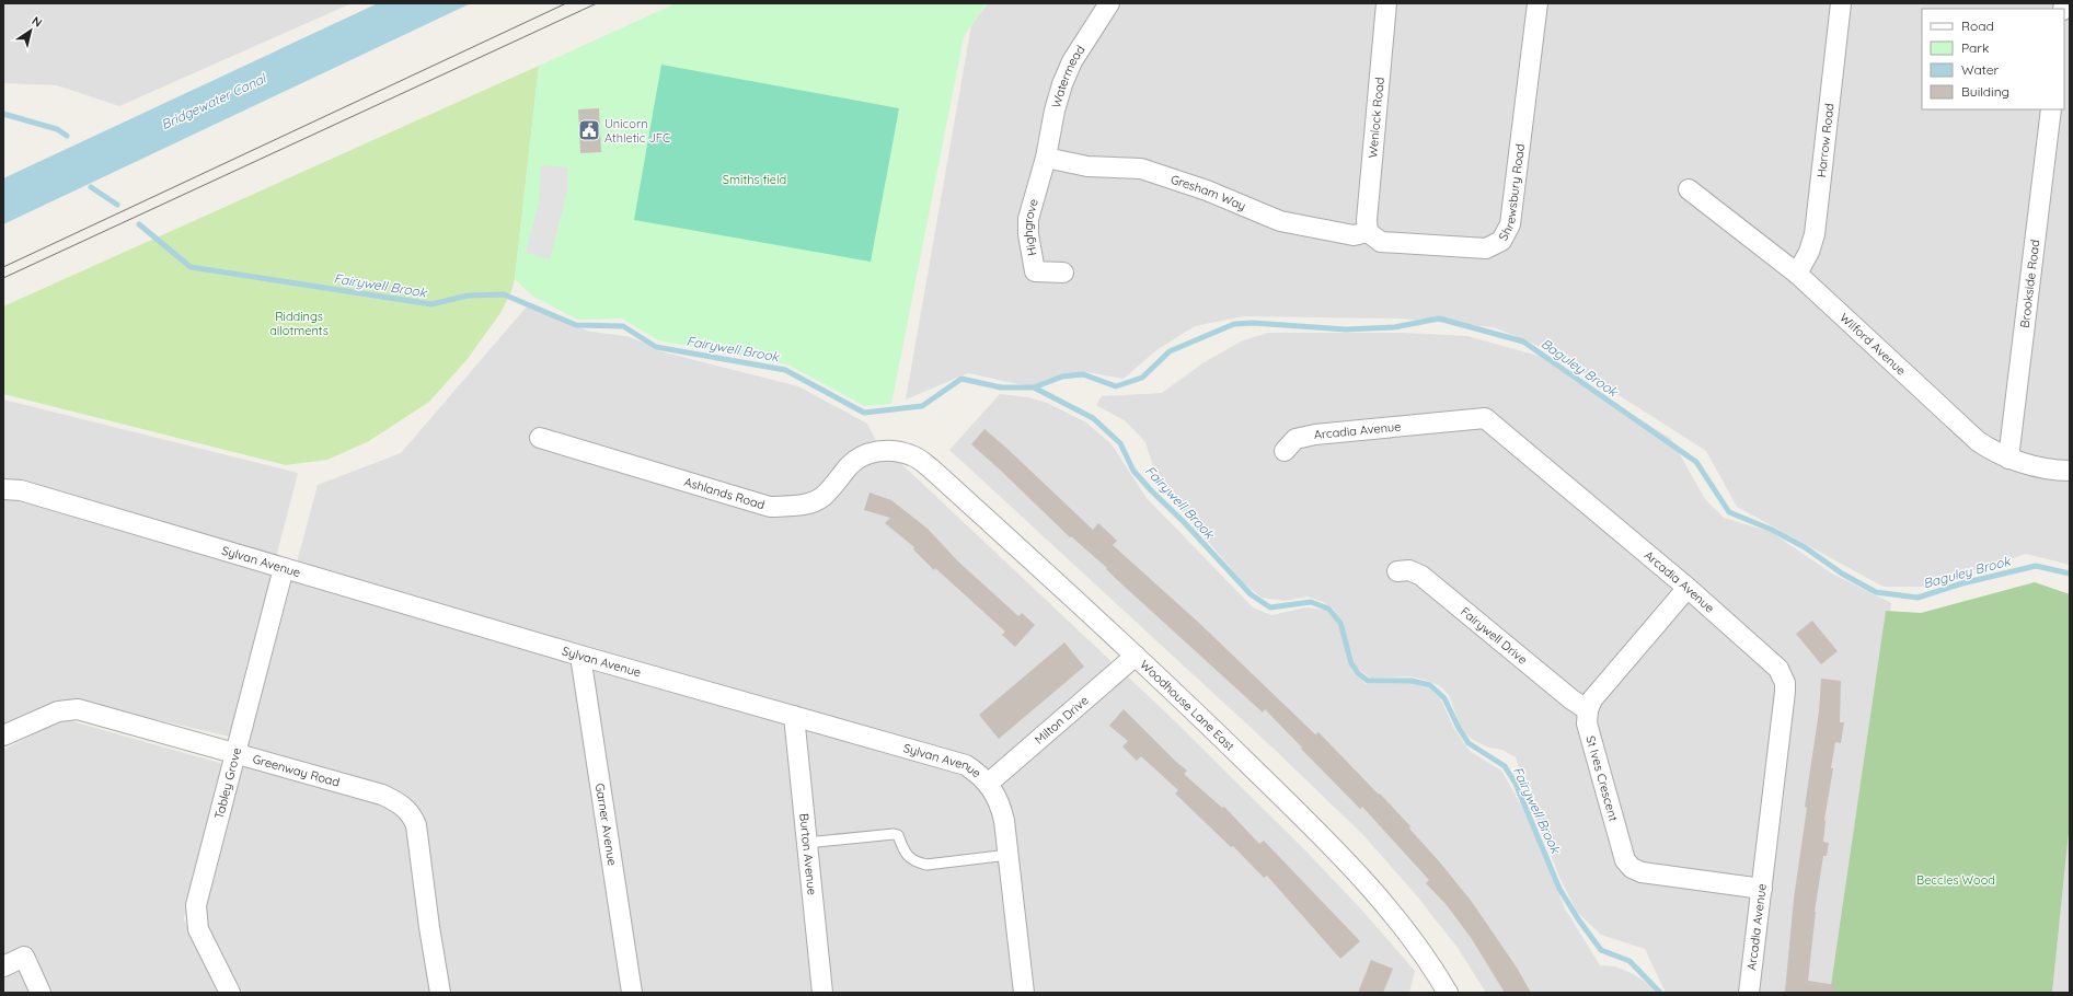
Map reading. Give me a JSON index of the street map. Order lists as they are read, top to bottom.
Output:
{
  "streets": {
    "street": [
      "Watermead",
      "Wenlock Road",
      "Harrow Road",
      "Shrewsbury Road",
      "Gresham Way",
      "Highgrove",
      "Brookside Road",
      "Wilford Avenue",
      "Arcadia Avenue",
      "Ashlands Road",
      "Sylvan Avenue",
      "Fairywell Drive",
      "Woodhouse Lane East",
      "Milton Drive",
      "Greenway Road",
      "St Ives Crescent",
      "Tabley Grove",
      "Garner Avenue",
      "Burton Avenue"
    ]
  },
  "crossings": [
    ["Watermead", "Gresham Way"],
    ["Watermead", "Highgrove"],
    ["Wenlock Road", "Shrewsbury Road"],
    ["Wenlock Road", "Gresham Way"],
    ["Harrow Road", "Wilford Avenue"],
    ["Shrewsbury Road", "Gresham Way"],
    ["Gresham Way", "Highgrove"],
    ["Brookside Road", "Wilford Avenue"],
    ["Arcadia Avenue", "St Ives Crescent"],
    ["Ashlands Road", "Woodhouse Lane East"],
    ["Sylvan Avenue", "Milton Drive"],
    ["Sylvan Avenue", "Tabley Grove"],
    ["Sylvan Avenue", "Garner Avenue"],
    ["Sylvan Avenue", "Burton Avenue"],
    ["Fairywell Drive", "St Ives Crescent"],
    ["Woodhouse Lane East", "Milton Drive"],
    ["Greenway Road", "Tabley Grove"]
  ],
  "water": ["Bridgewater Canal", "Fairywell Brook", "Baguley Brook"],
  "parks": ["Smiths field", "Riddings allotments", "Beccles Wood"],
  "places": {
    "public building": ["Unicorn Athletic JFC"]
  },
  "legend": [
    "Road",
    "Park",
    "Water",
    "Building"
  ],
  "north": "top right"
}
